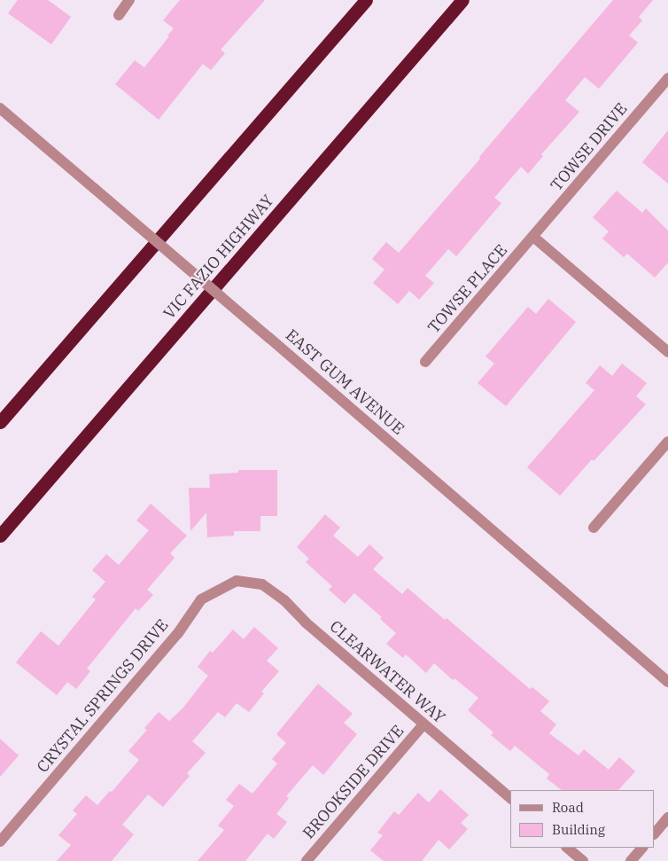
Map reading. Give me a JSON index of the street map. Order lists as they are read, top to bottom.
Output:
{
  "streets": {
    "highway": ["VIC FAZIO HIGHWAY"],
    "street": [
      "TOWSE DRIVE",
      "TOWSE PLACE",
      "EAST GUM AVENUE",
      "CLEARWATER WAY",
      "CRYSTAL SPRINGS DRIVE",
      "BROOKSIDE DRIVE"
    ]
  },
  "crossings": [
    ["TOWSE DRIVE", "TOWSE PLACE"],
    ["CLEARWATER WAY", "CRYSTAL SPRINGS DRIVE"],
    ["CLEARWATER WAY", "BROOKSIDE DRIVE"]
  ],
  "legend": ["Road", "Building"]
}
